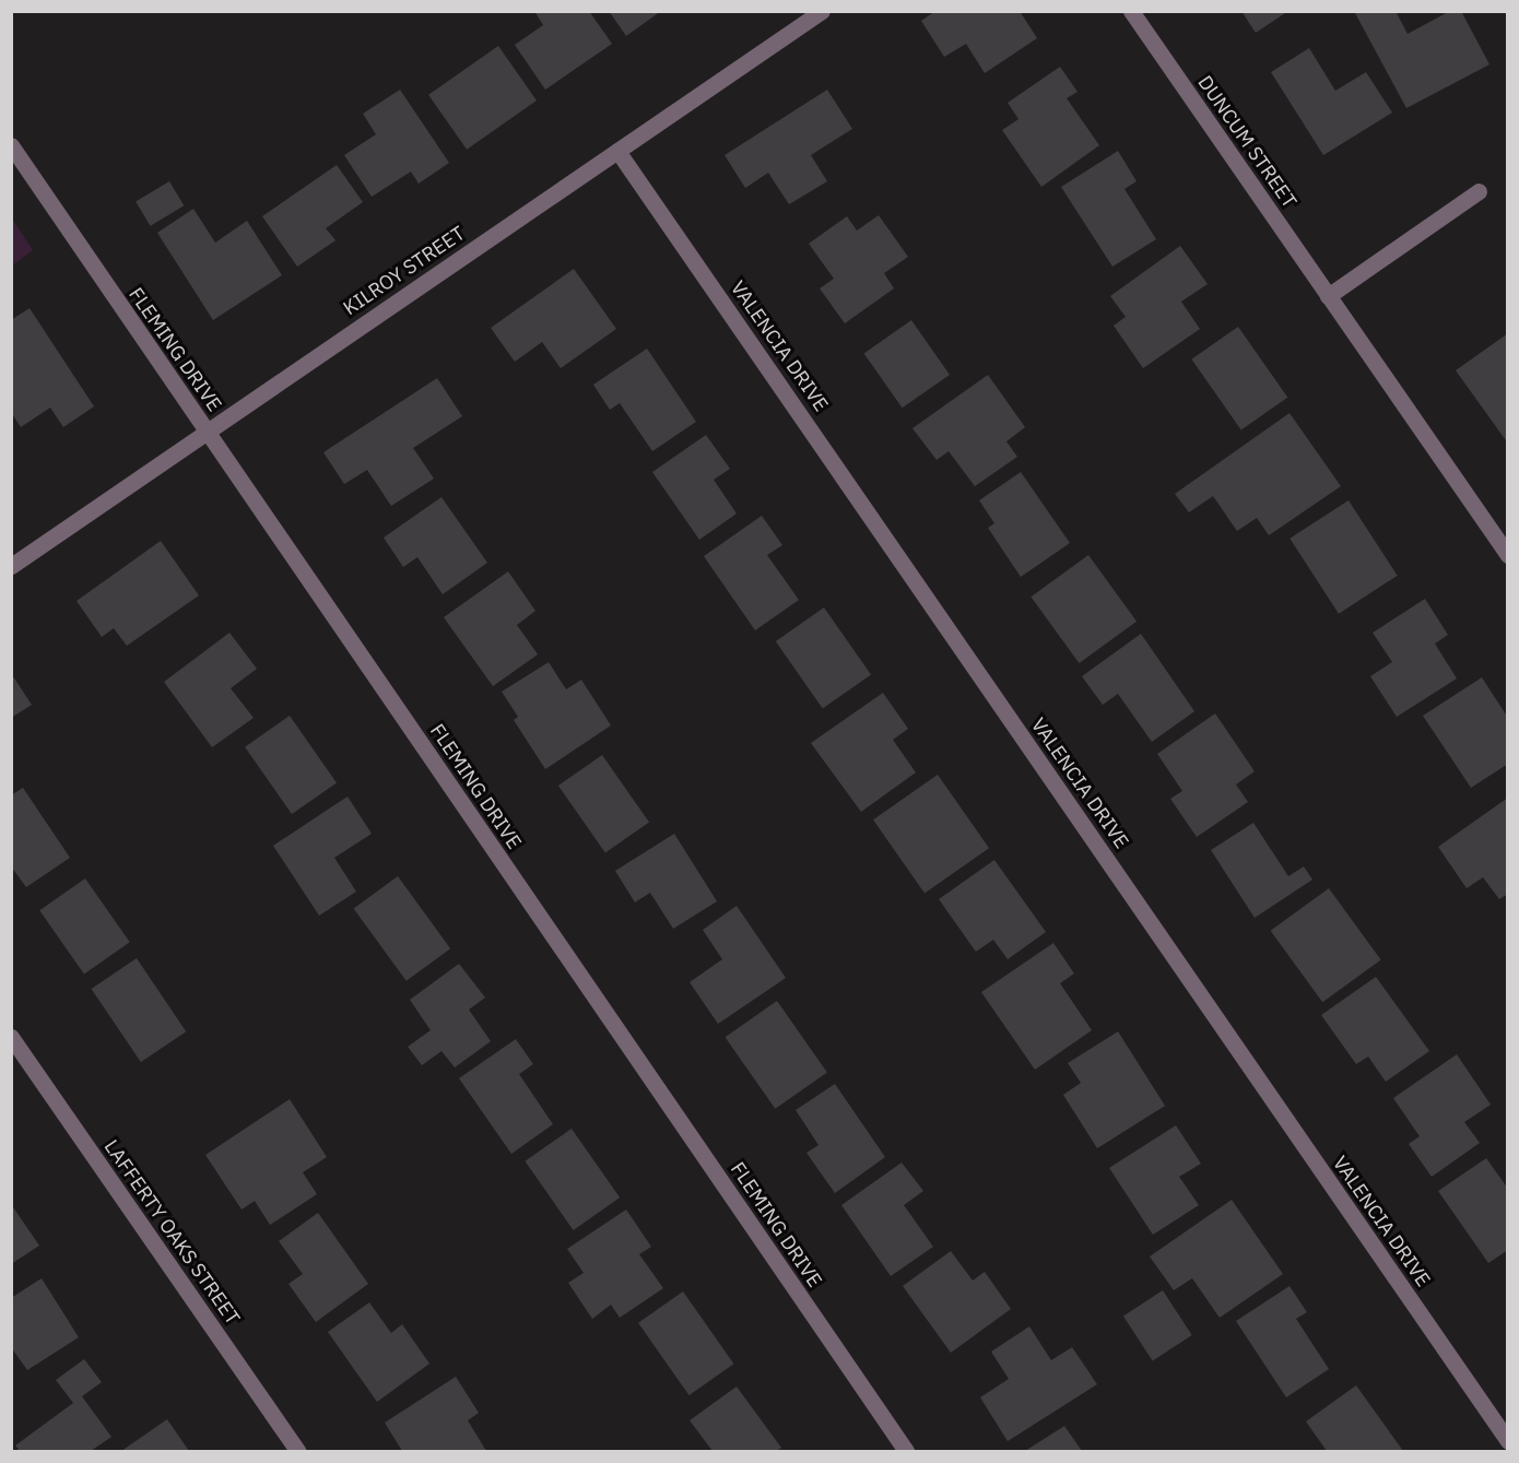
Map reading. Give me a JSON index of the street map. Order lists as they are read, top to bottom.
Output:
{
  "streets": {
    "street": [
      "DUNCUM STREET",
      "KILROY STREET",
      "VALENCIA DRIVE",
      "FLEMING DRIVE",
      "LAFFERTY OAKS STREET"
    ]
  },
  "crossings": [
    ["KILROY STREET", "VALENCIA DRIVE"],
    ["KILROY STREET", "FLEMING DRIVE"]
  ]
}
